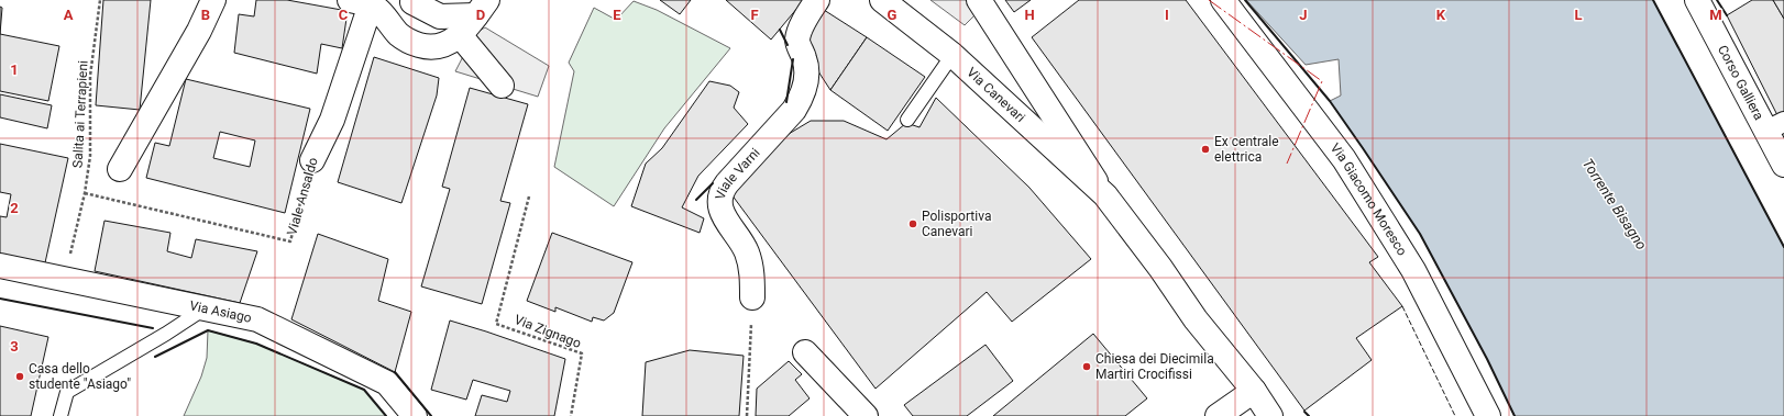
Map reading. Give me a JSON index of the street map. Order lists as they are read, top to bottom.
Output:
{
  "streets": {
    "street": [
      "Corso Galliera",
      "Via Canevari",
      "Viale Varni",
      "Viale Ansaldo",
      "Via Giacomo Moresco",
      "Via Asiago"
    ],
    "path": ["Salita ai Terrapieni", "Via Zignago"]
  },
  "crossings": [
    ["Salita ai Terrapieni", "Viale Ansaldo"],
    ["Salita ai Terrapieni", "Via Asiago"]
  ],
  "water": ["Torrente Bisagno"],
  "places": [
    "Ex centrale elettrica",
    "Polisportiva Canevari",
    "Chiesa dei Diecimila Martiri Crocifissi",
    "Casa dello studente \"Asiago\""
  ],
  "grid": {
    "columns": [
      "A",
      "B",
      "C",
      "D",
      "E",
      "F",
      "G",
      "H",
      "I",
      "J",
      "K",
      "L",
      "M"
    ],
    "rows": ["1", "2", "3"]
  }
}
